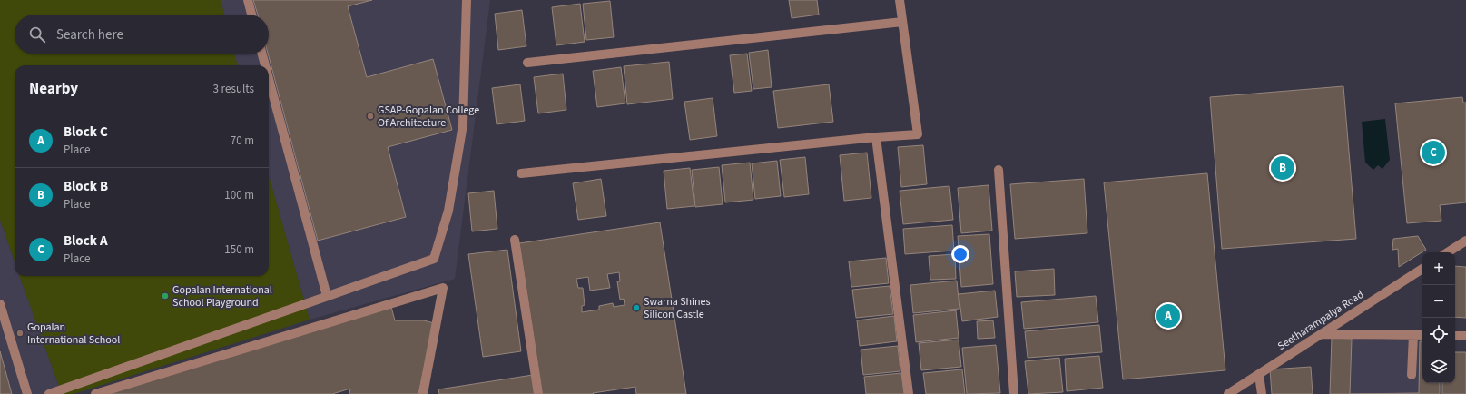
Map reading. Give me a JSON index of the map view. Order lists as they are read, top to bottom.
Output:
{
  "streets": {
    "street": ["Seetharampalya Road"]
  },
  "places": [
    "GSAP-Gopalan College Of Architecture",
    "Gopalan International School Playground",
    "Swarna Shines Silicon Castle",
    "Gopalan International School"
  ],
  "page": {
    "search": "Search here",
    "heading": ["Nearby", "3 results"],
    "list": [
      {
        "mark": "A",
        "name": "Block C",
        "note": "Place",
        "value": "70 m"
      },
      {
        "mark": "B",
        "name": "Block B",
        "note": "Place",
        "value": "100 m"
      },
      {
        "mark": "C",
        "name": "Block A",
        "note": "Place",
        "value": "150 m"
      }
    ],
    "pins": ["C", "B", "A"],
    "map_buttons": ["+", "−"]
  }
}
